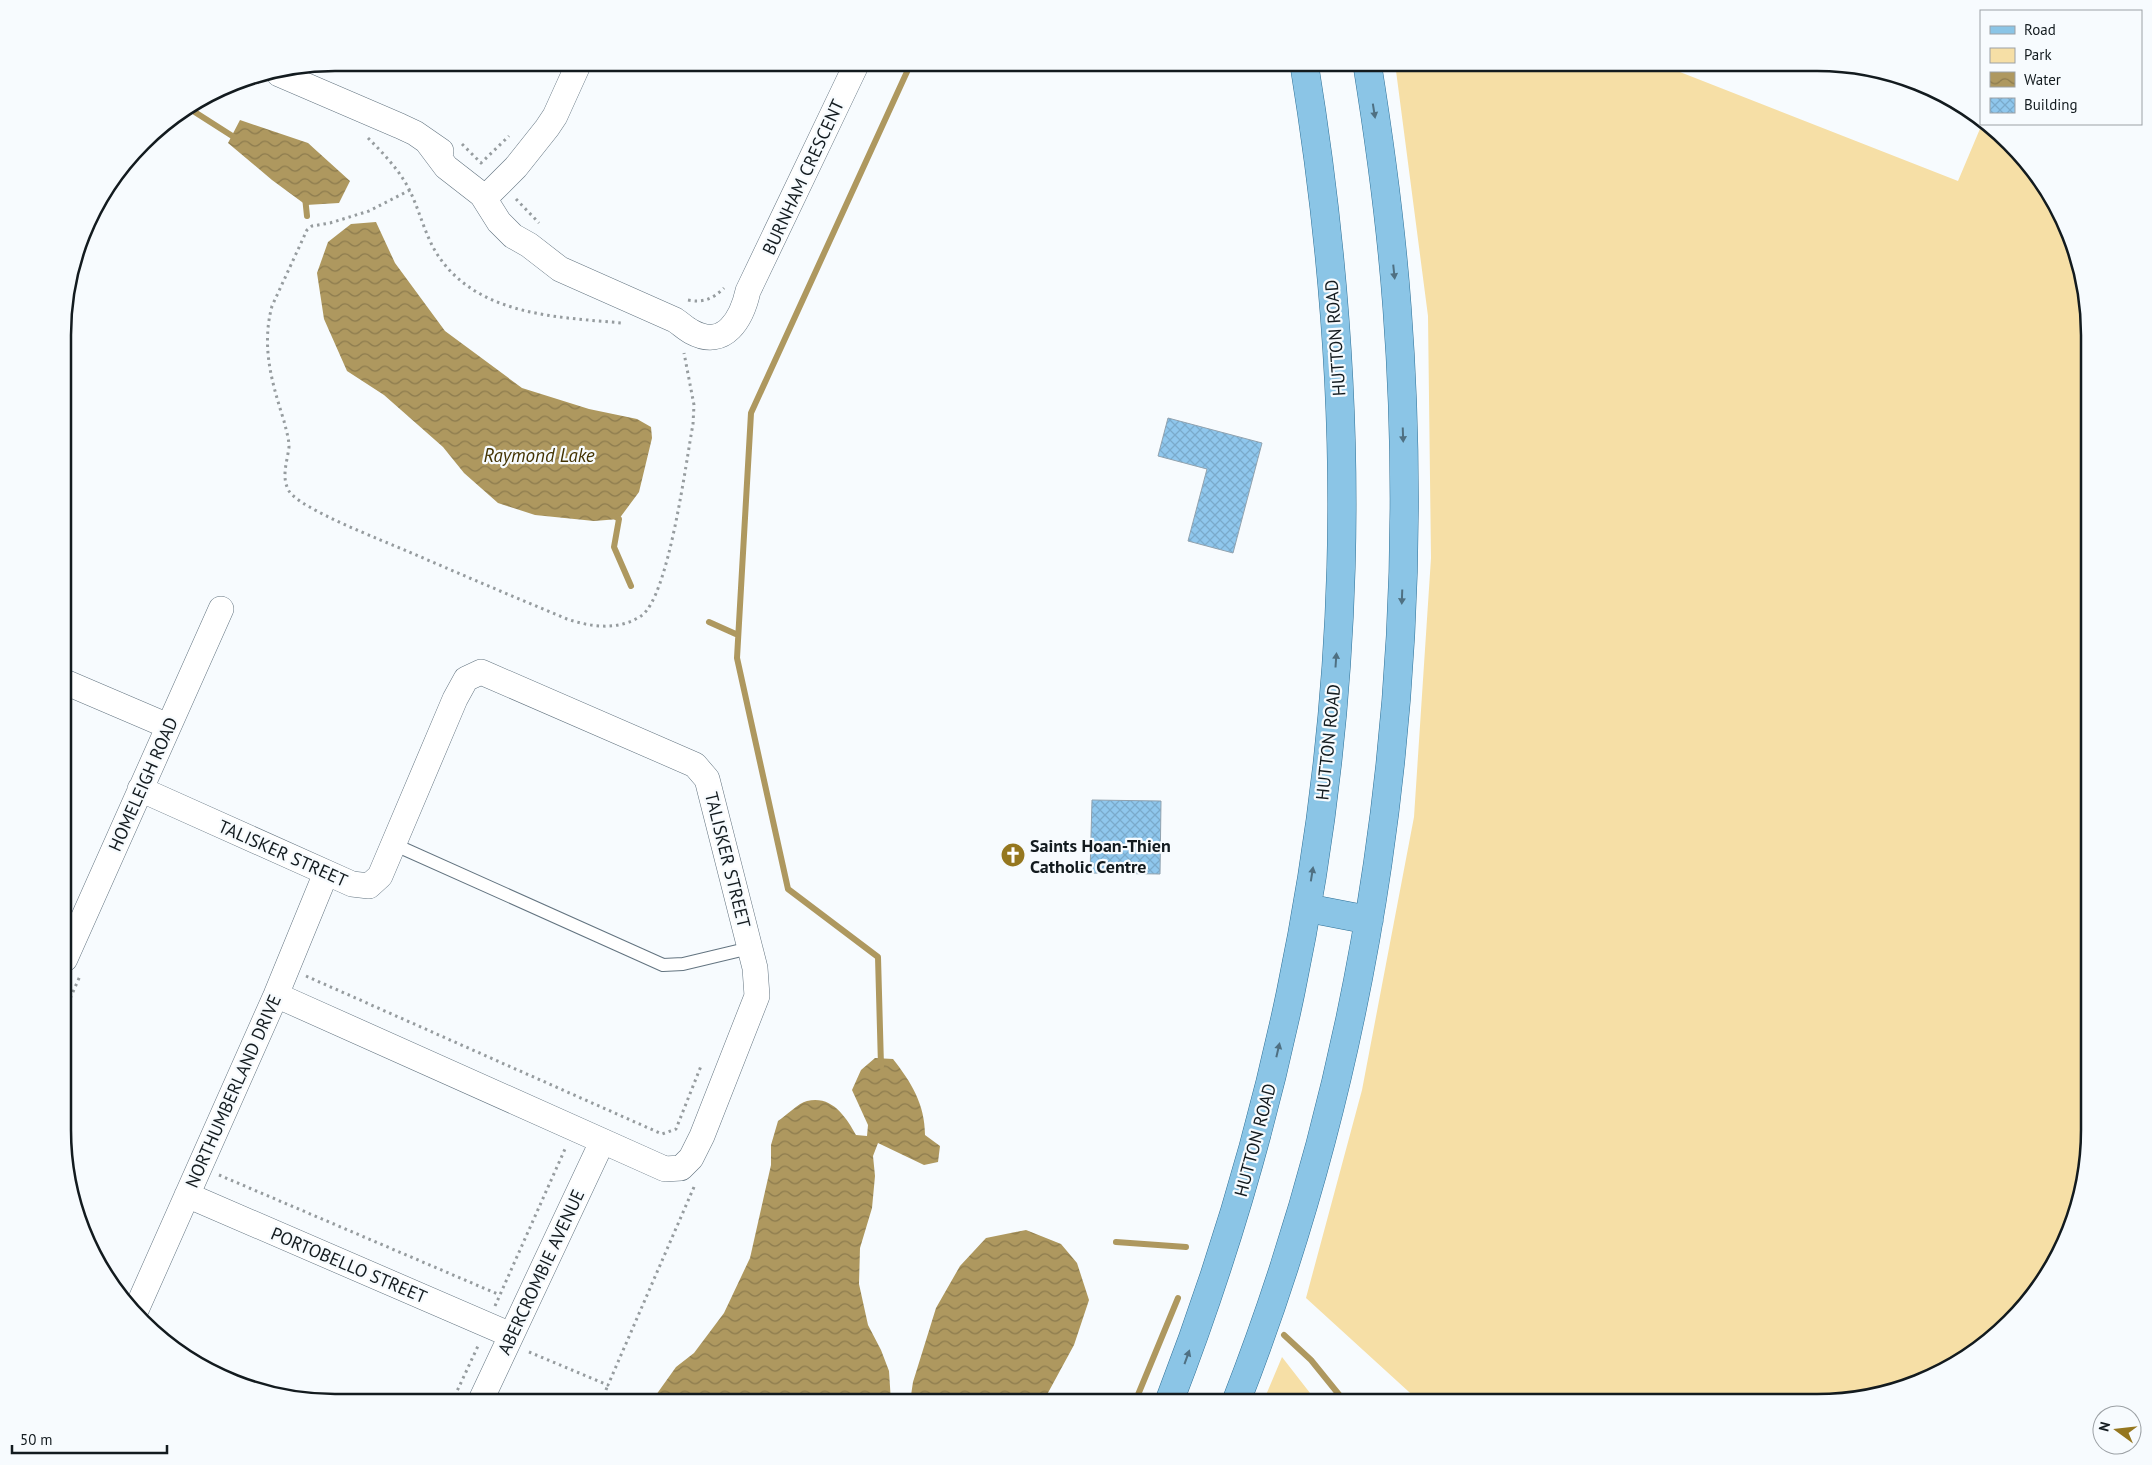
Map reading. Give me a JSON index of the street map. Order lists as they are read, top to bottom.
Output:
{
  "streets": {
    "main road": ["HUTTON ROAD"],
    "street": [
      "BURNHAM CRESCENT",
      "HOMELEIGH ROAD",
      "TALISKER STREET",
      "NORTHUMBERLAND DRIVE",
      "PORTOBELLO STREET",
      "ABERCROMBIE AVENUE"
    ]
  },
  "crossings": [
    ["HOMELEIGH ROAD", "TALISKER STREET"],
    ["TALISKER STREET", "NORTHUMBERLAND DRIVE"],
    ["TALISKER STREET", "ABERCROMBIE AVENUE"],
    ["NORTHUMBERLAND DRIVE", "PORTOBELLO STREET"],
    ["PORTOBELLO STREET", "ABERCROMBIE AVENUE"]
  ],
  "water": ["Raymond Lake"],
  "places": {
    "church": ["Saints Hoan-Thien Catholic Centre"]
  },
  "legend": [
    "Road",
    "Park",
    "Water",
    "Building"
  ],
  "scale_bar": "50 m",
  "north": "left"
}
